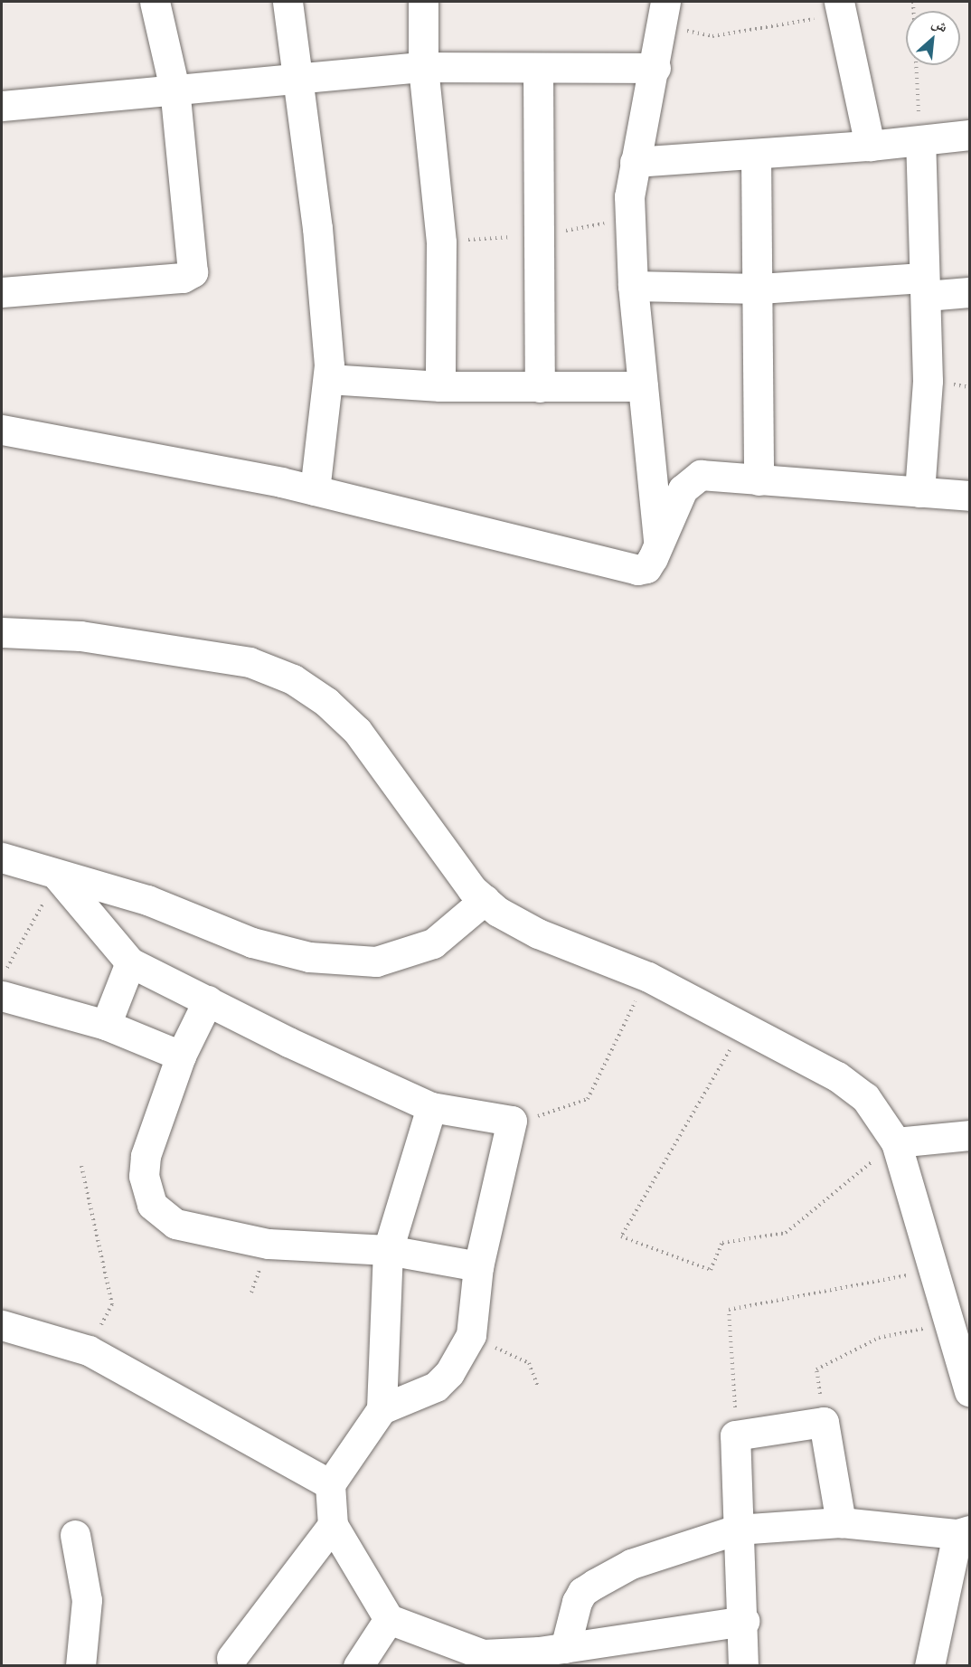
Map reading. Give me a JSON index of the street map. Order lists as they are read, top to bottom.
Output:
{
  "north": "top right"
}
